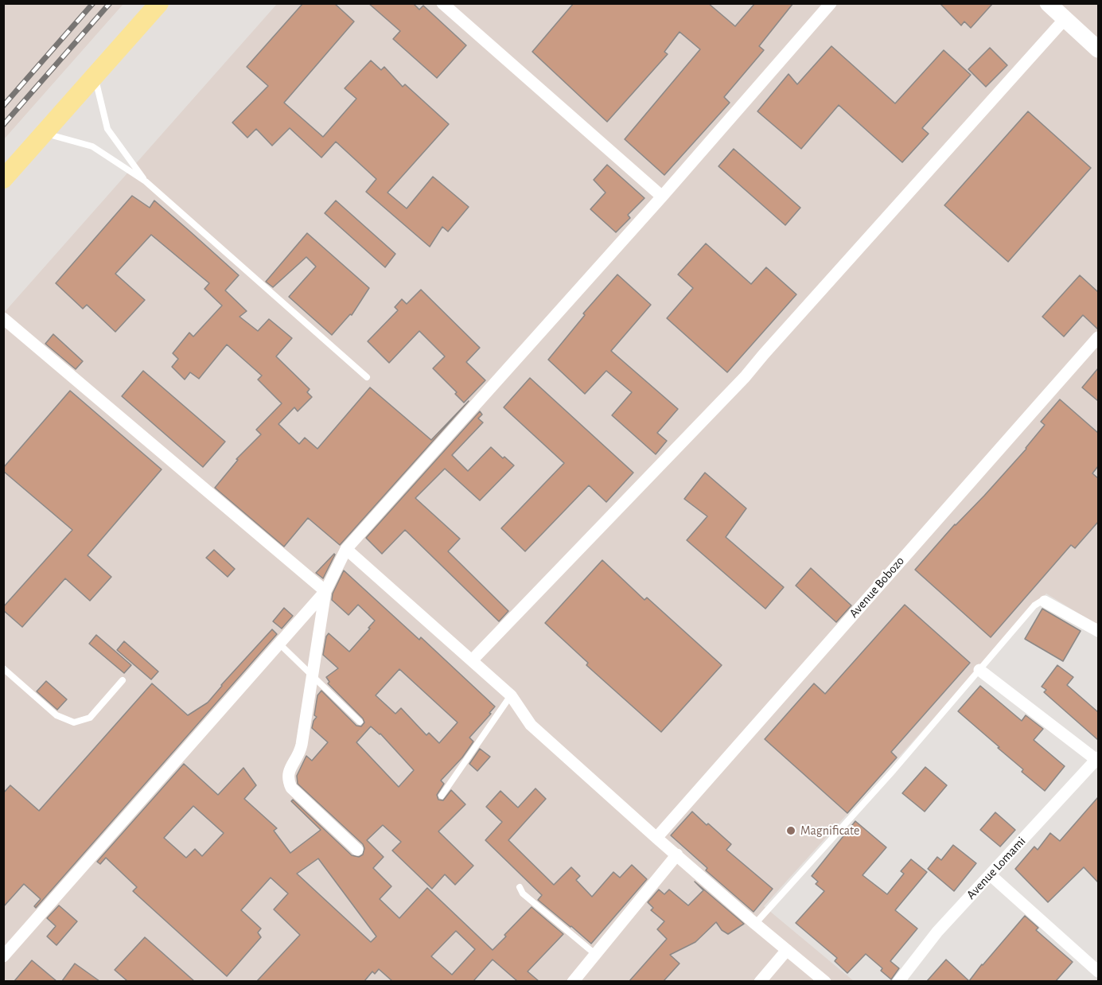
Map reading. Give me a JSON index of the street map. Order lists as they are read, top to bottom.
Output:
{
  "streets": {
    "street": ["Avenue Bobozo", "Avenue Lomami"]
  },
  "places": ["Magnificate"]
}
